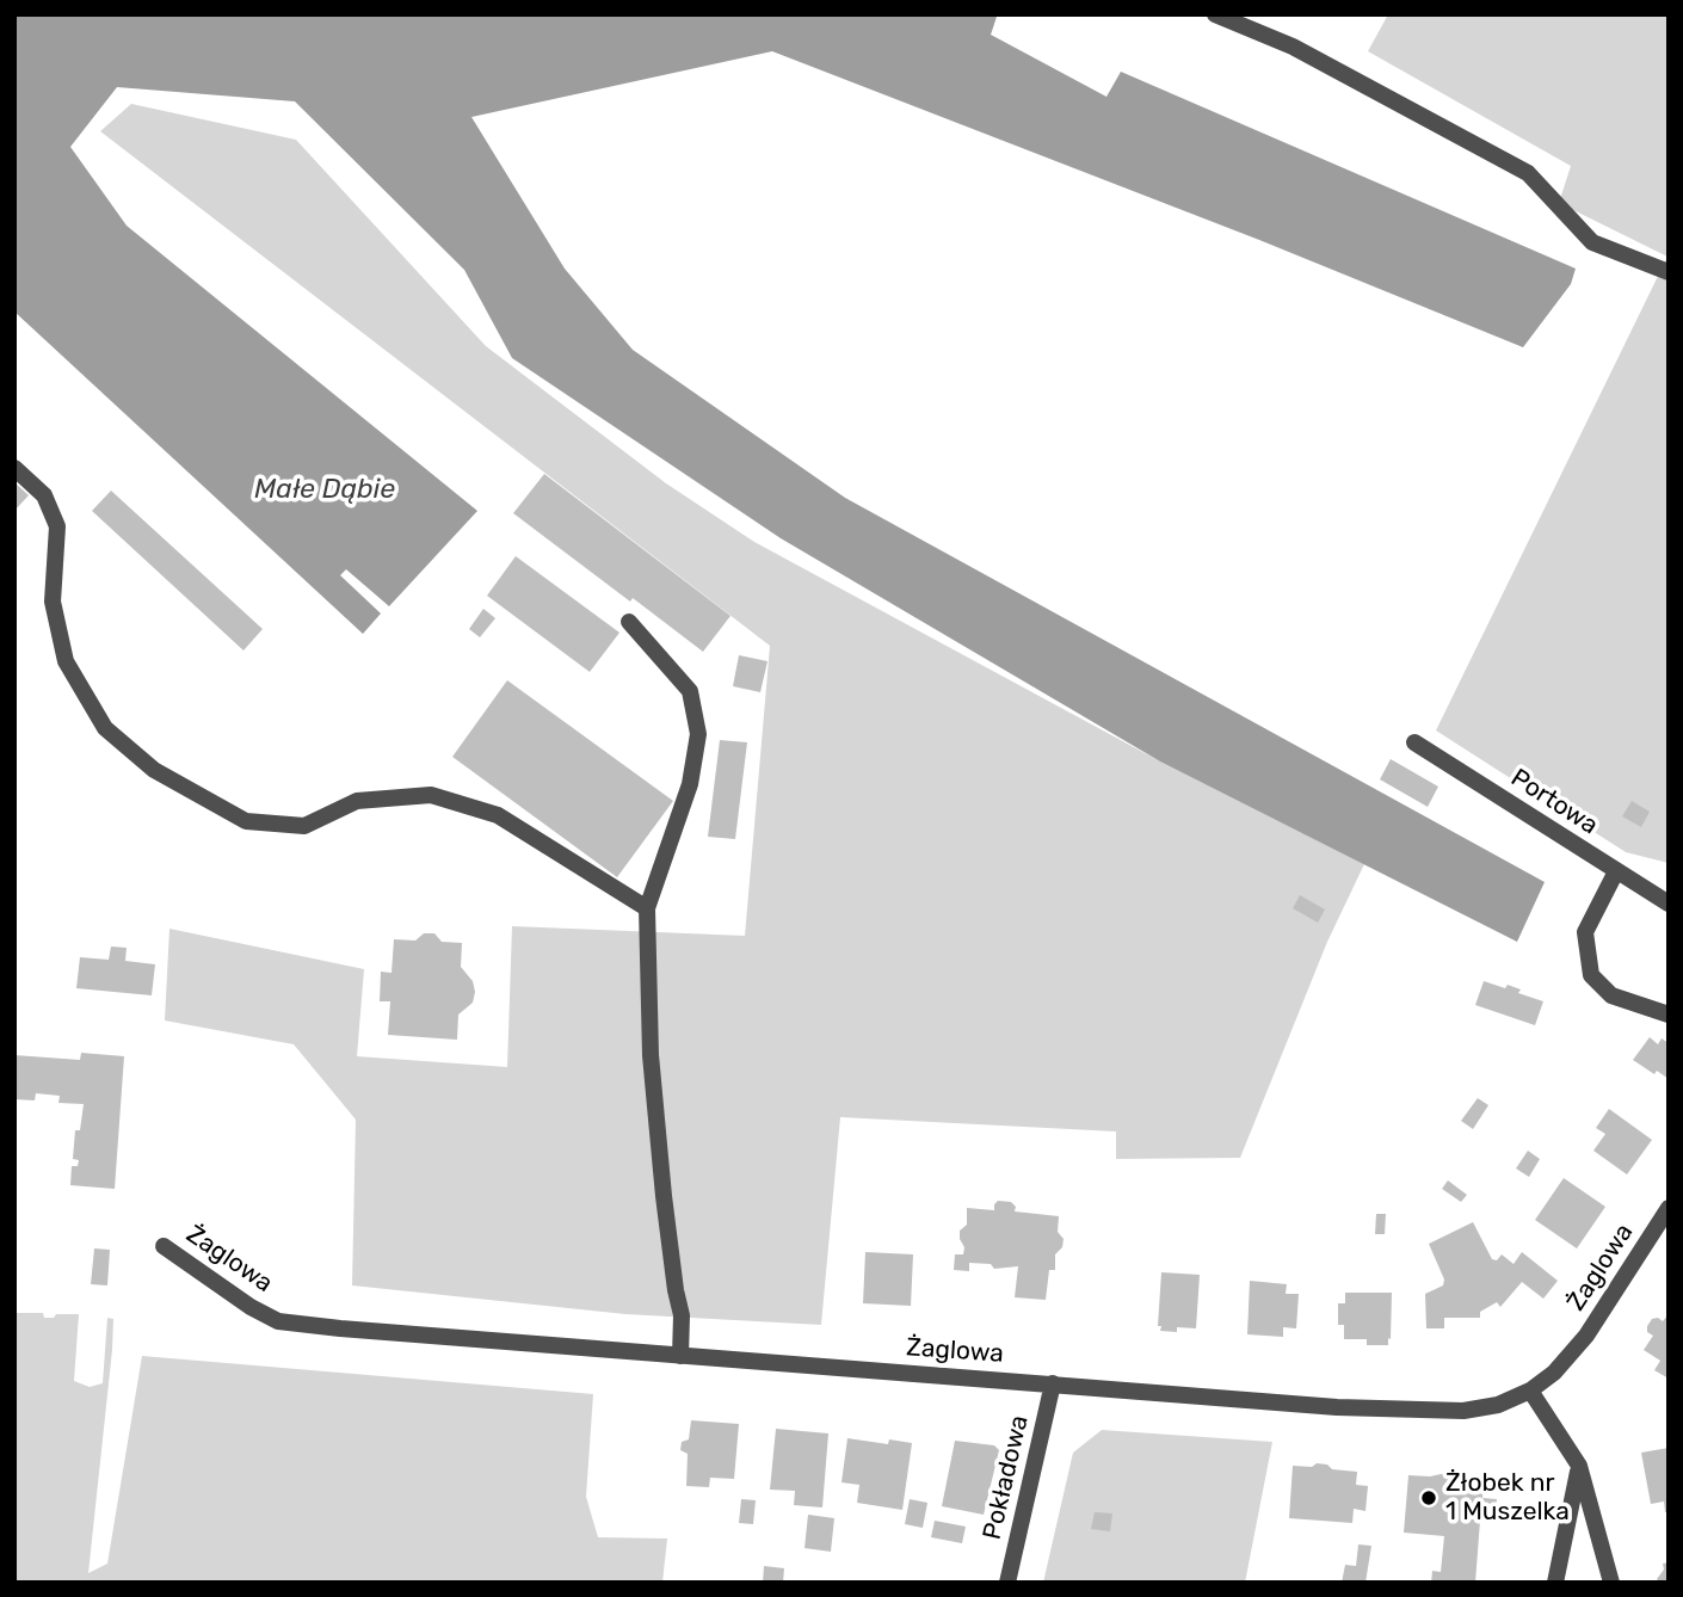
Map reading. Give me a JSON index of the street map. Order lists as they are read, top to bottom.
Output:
{
  "streets": {
    "street": ["Portowa", "Żaglowa", "Pokładowa"]
  },
  "crossings": [
    ["Żaglowa", "Pokładowa"]
  ],
  "water": ["Małe Dąbie"],
  "places": ["Żłobek nr 1 Muszelka"]
}
